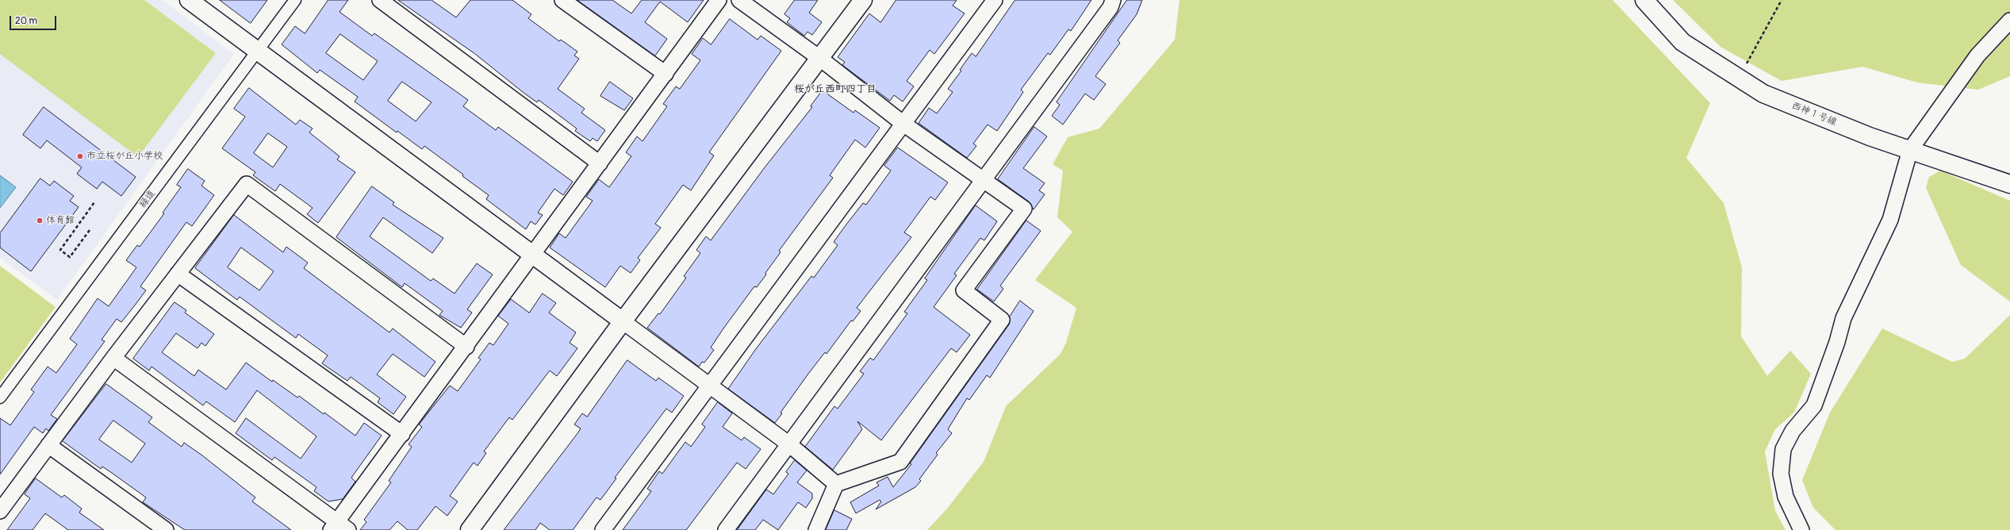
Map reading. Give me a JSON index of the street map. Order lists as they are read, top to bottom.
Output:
{
  "streets": {
    "street": ["西神１号線", "緑道"]
  },
  "districts": ["桜が丘西町四丁目"],
  "places": ["市立桜が丘小学校", "体育館"],
  "scale_bar": "20 m"
}
